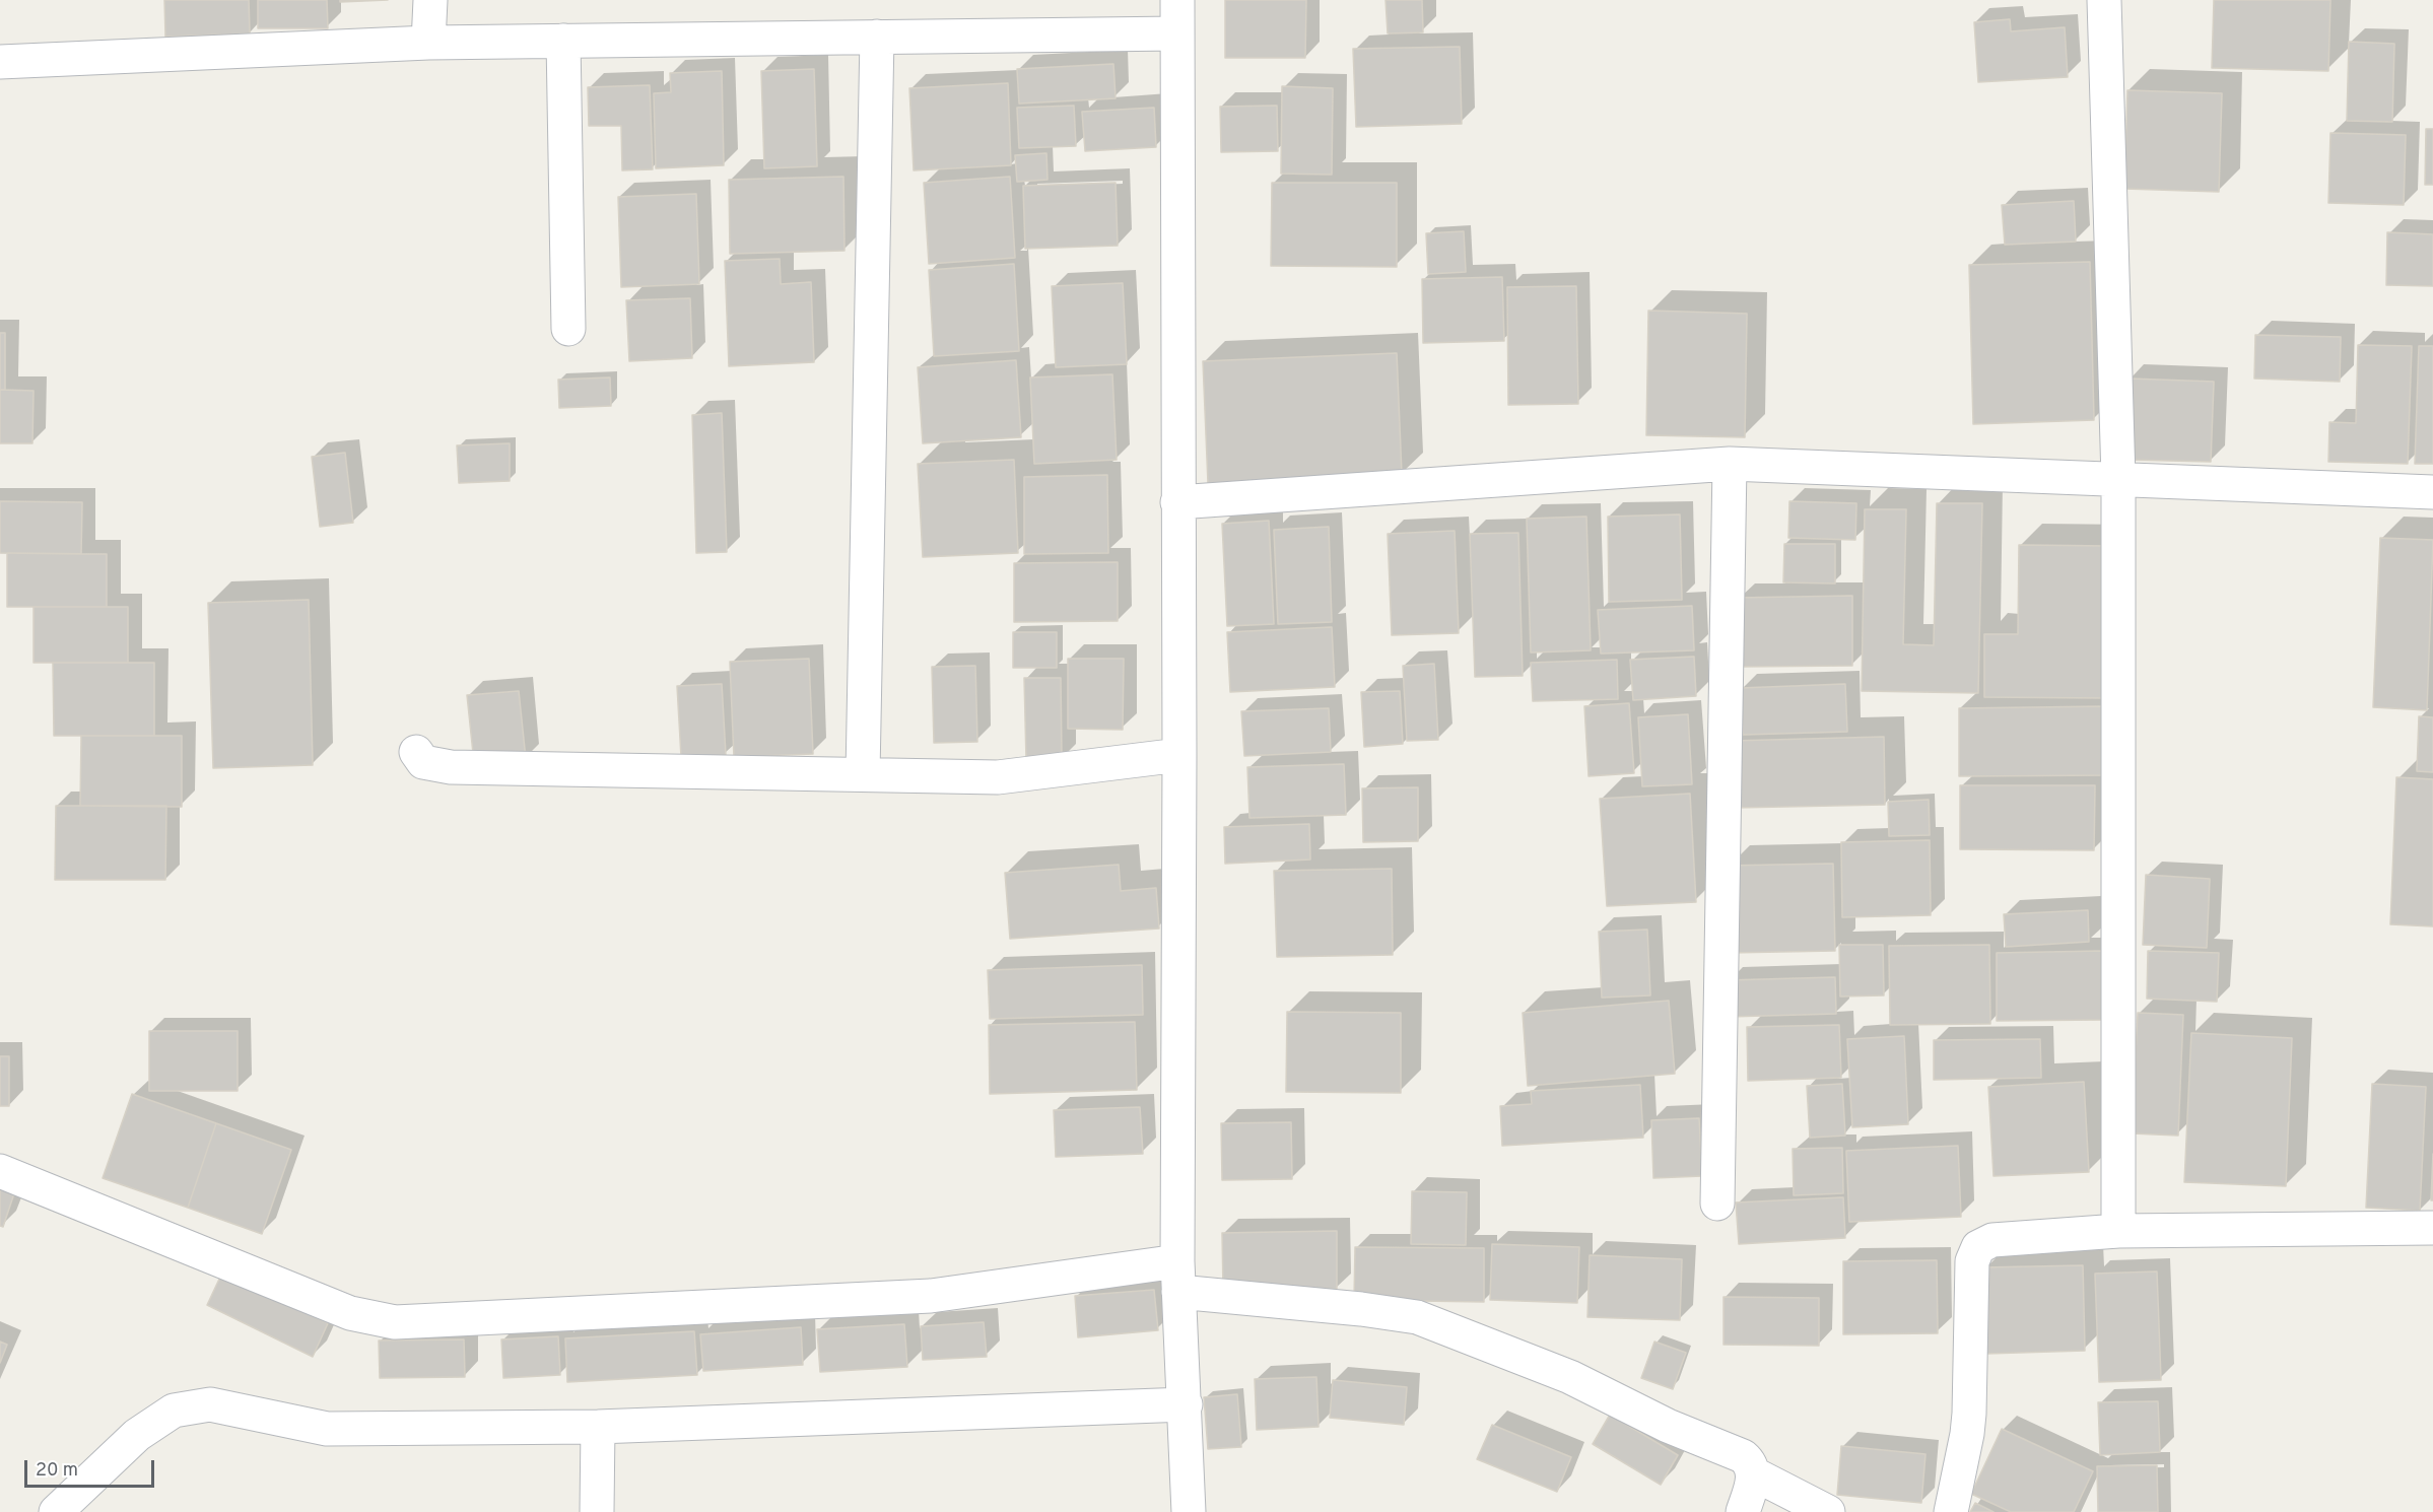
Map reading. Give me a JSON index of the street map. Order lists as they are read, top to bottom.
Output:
{
  "scale_bar": "20 m"
}
